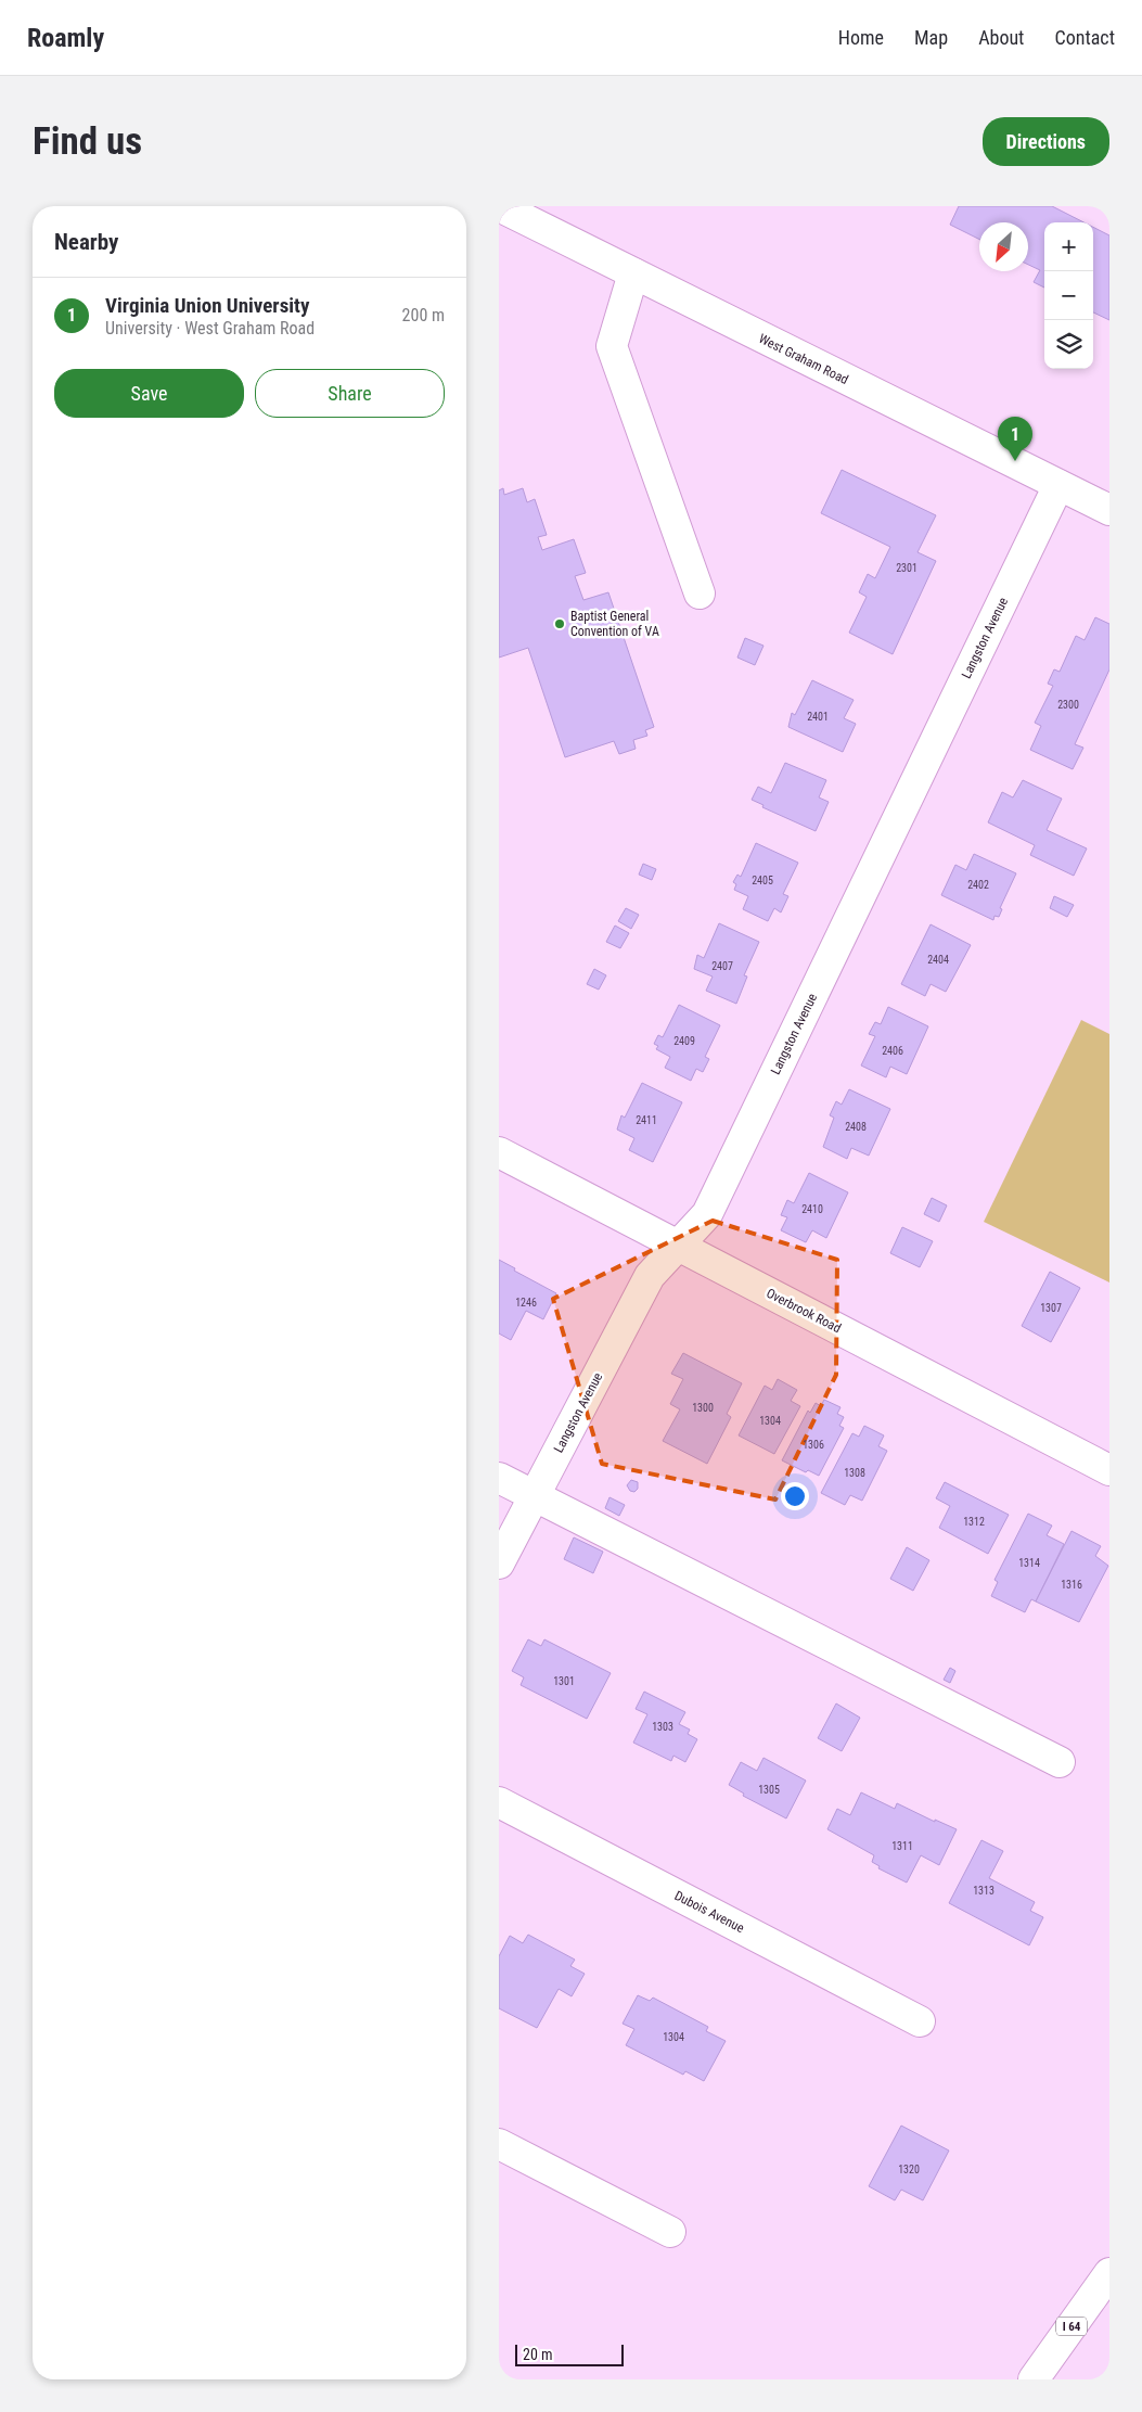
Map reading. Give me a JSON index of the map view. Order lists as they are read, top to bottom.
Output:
{
  "streets": {
    "main road": [
      "West Graham Road",
      "Langston Avenue",
      "Overbrook Road",
      "Dubois Avenue",
      "I 64"
    ]
  },
  "crossings": [
    ["West Graham Road", "Langston Avenue"],
    ["Langston Avenue", "Overbrook Road"]
  ],
  "places": ["Baptist General Convention of VA"],
  "house_numbers": [
    "2301",
    "2300",
    "2401",
    "2405",
    "2402",
    "2404",
    "2407",
    "2409",
    "2406",
    "2411",
    "2408",
    "2410",
    "1246",
    "1307",
    "1300",
    "1304",
    "1306",
    "1308",
    "1312",
    "1314",
    "1316",
    "1301",
    "1303",
    "1305",
    "1311",
    "1313",
    "1304",
    "1320"
  ],
  "scale_bar": "20 m",
  "north": "bottom left",
  "page": {
    "header": "Roamly",
    "nav": [
      "Home",
      "Map",
      "About",
      "Contact"
    ],
    "buttons": [
      "Directions",
      ["Save", "Share"]
    ],
    "title": "Find us",
    "heading": "Nearby",
    "map_buttons": ["+", "−"],
    "list": [
      {
        "mark": "1",
        "name": "Virginia Union University",
        "note": "University · West Graham Road",
        "value": "200 m"
      }
    ],
    "pins": "1",
    "scale": "20 m"
  }
}
